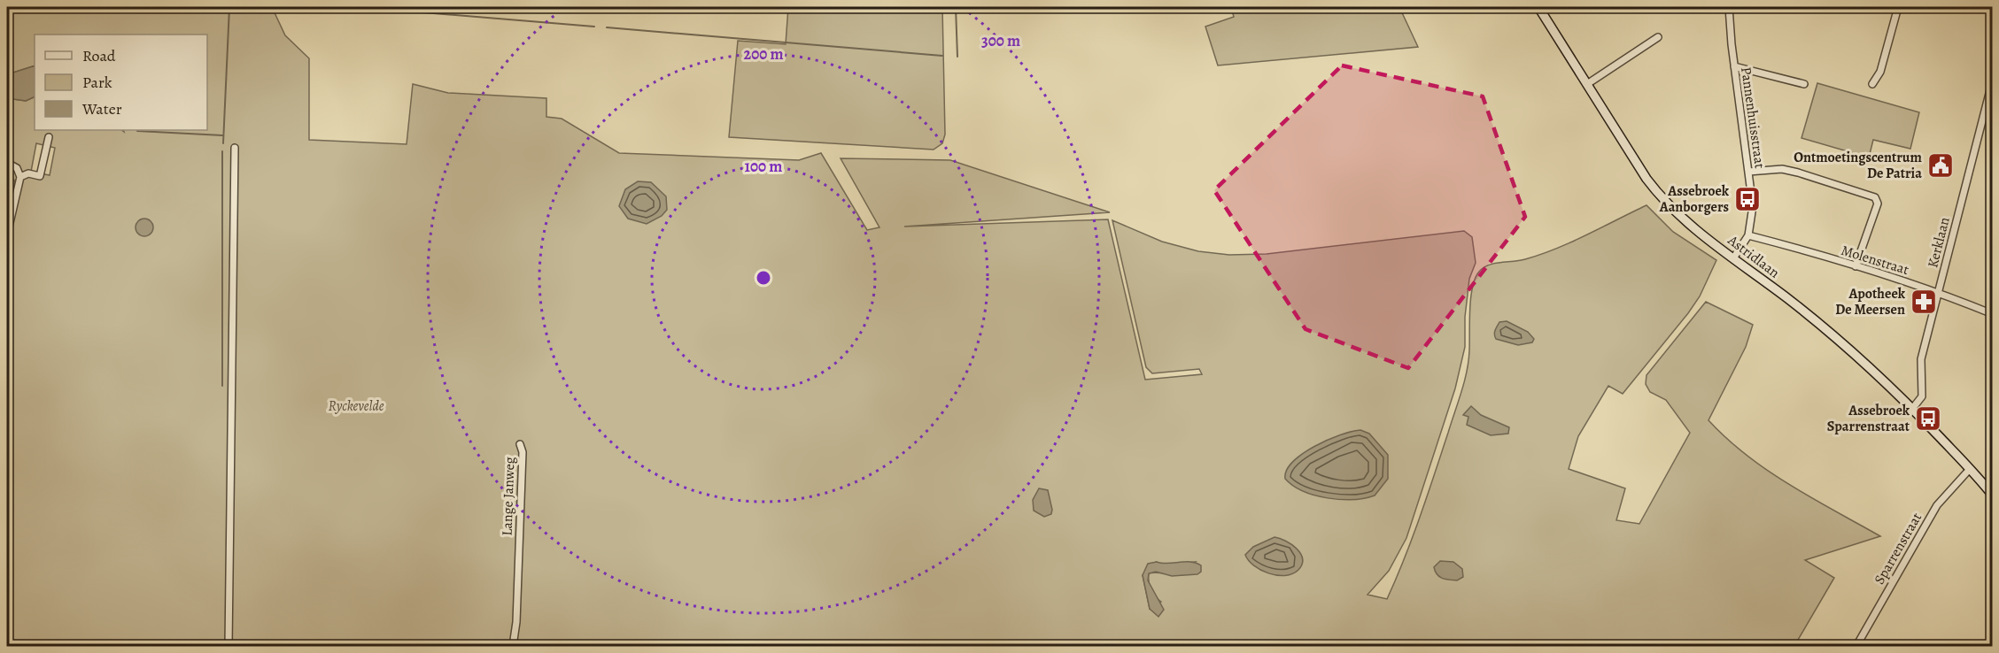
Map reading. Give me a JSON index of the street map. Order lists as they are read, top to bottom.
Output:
{
  "streets": {
    "main road": ["Astridlaan"],
    "street": [
      "Pannenhuisstraat",
      "Kerklaan",
      "Molenstraat",
      "Lange Janweg",
      "Sparrenstraat"
    ]
  },
  "crossings": [
    ["Pannenhuisstraat", "Astridlaan"],
    ["Pannenhuisstraat", "Molenstraat"],
    ["Kerklaan", "Astridlaan"],
    ["Kerklaan", "Molenstraat"],
    ["Astridlaan", "Sparrenstraat"]
  ],
  "parks": ["Ryckevelde"],
  "places": {
    "public building": ["Ontmoetingscentrum De Patria"],
    "bus stop": ["Assebroek Aanborgers", "Assebroek Sparrenstraat"],
    "pharmacy": ["Apotheek De Meersen"]
  },
  "legend": ["Road", "Park", "Water"],
  "rings": ["300 m", "200 m", "100 m"]
}
